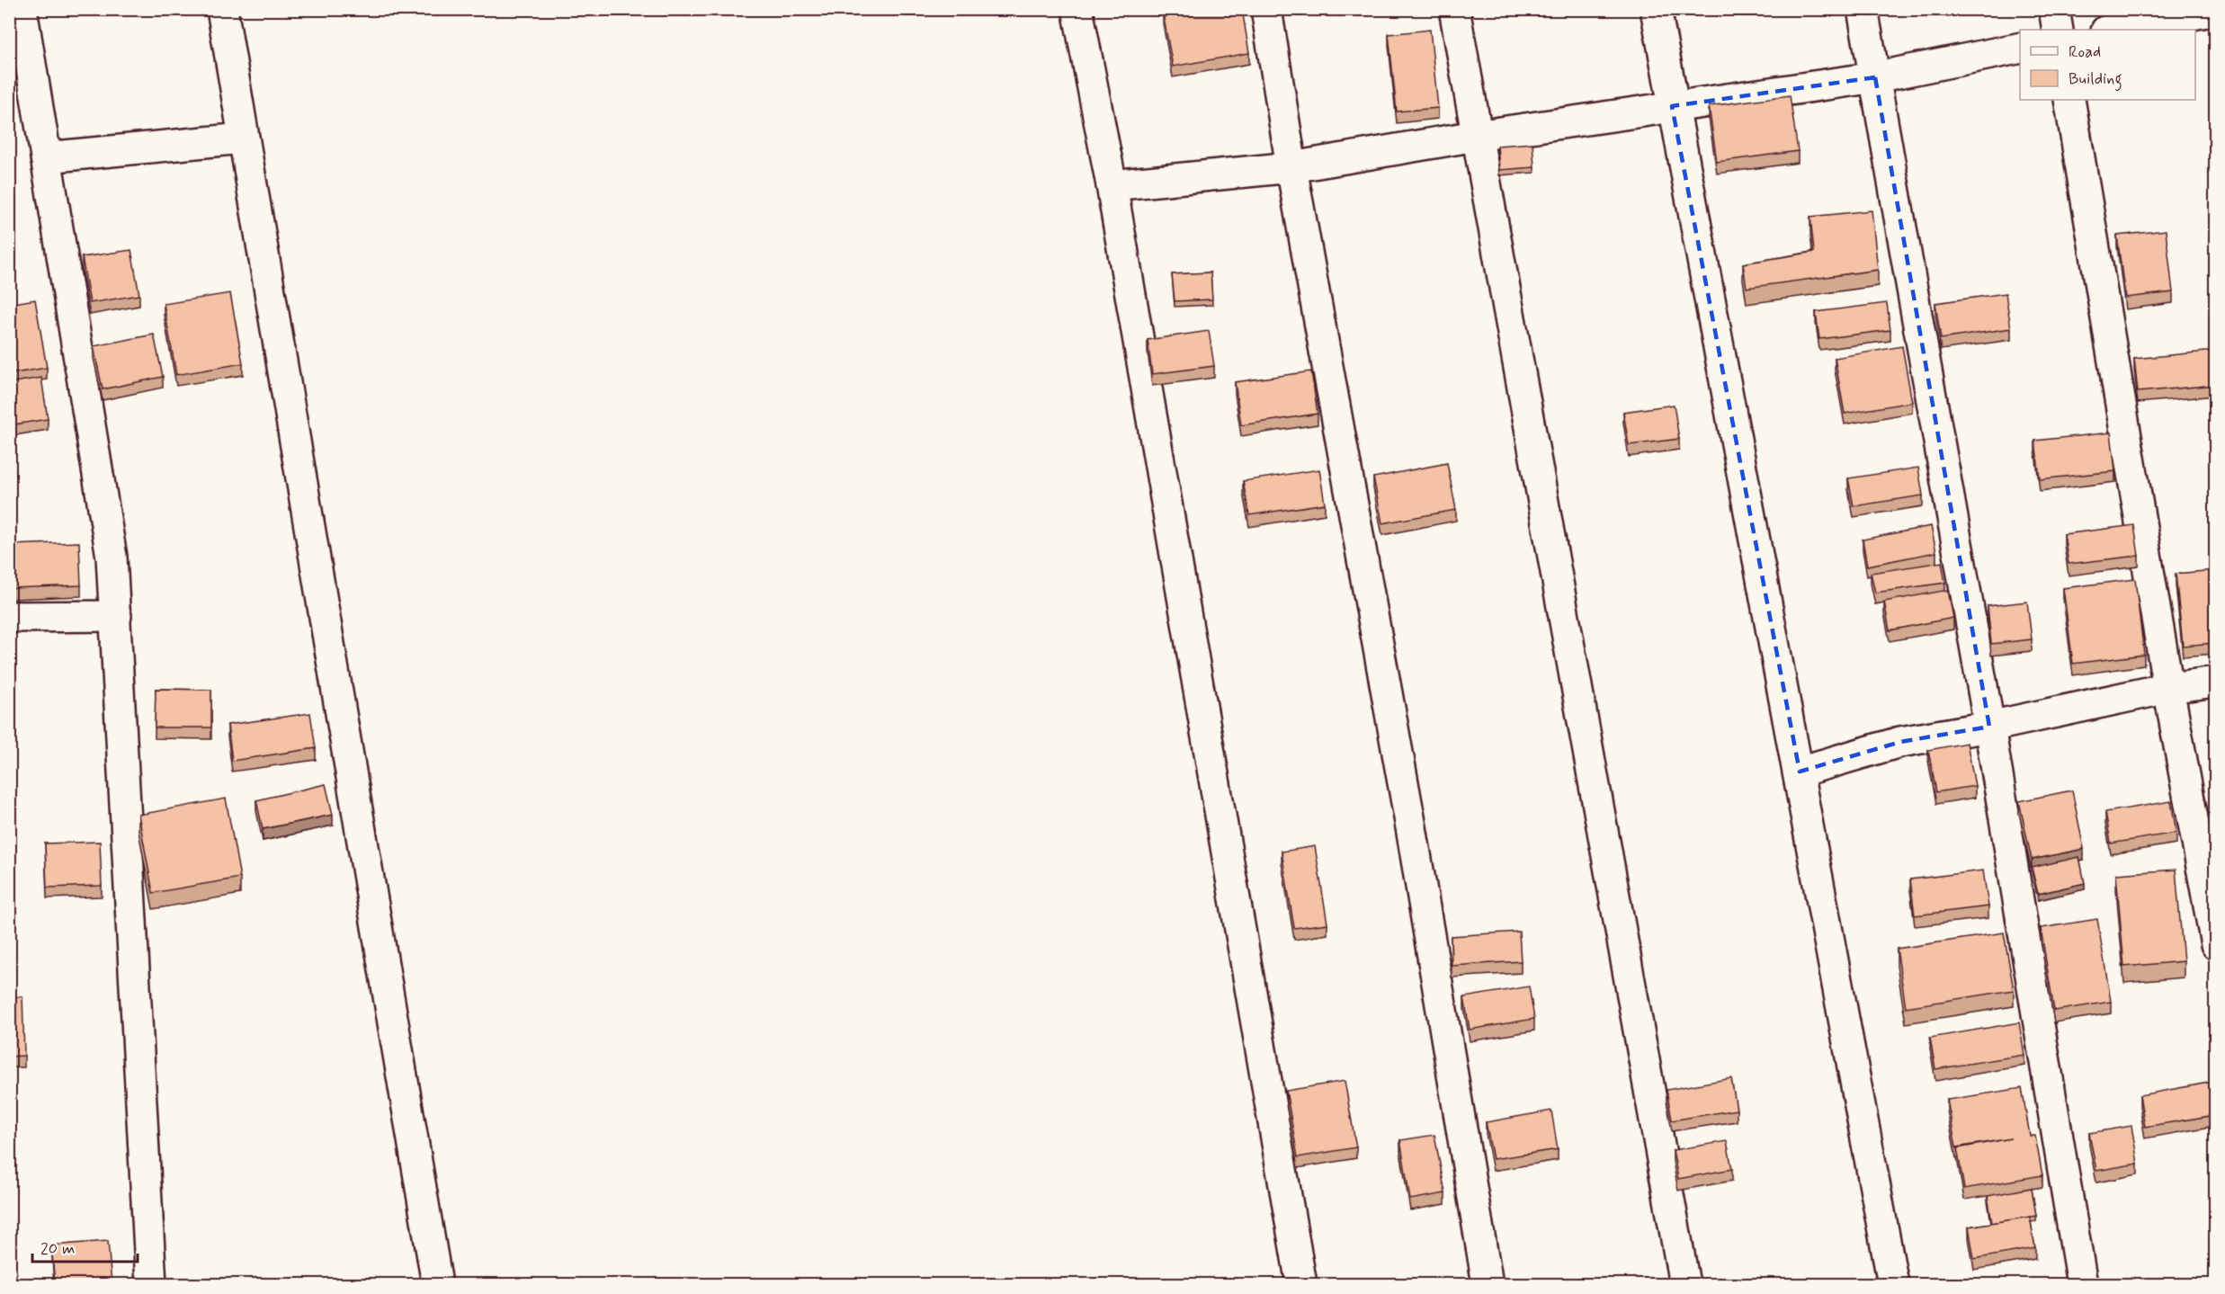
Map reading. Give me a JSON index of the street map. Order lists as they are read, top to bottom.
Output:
{
  "legend": ["Road", "Building"],
  "scale_bar": "20 m"
}
